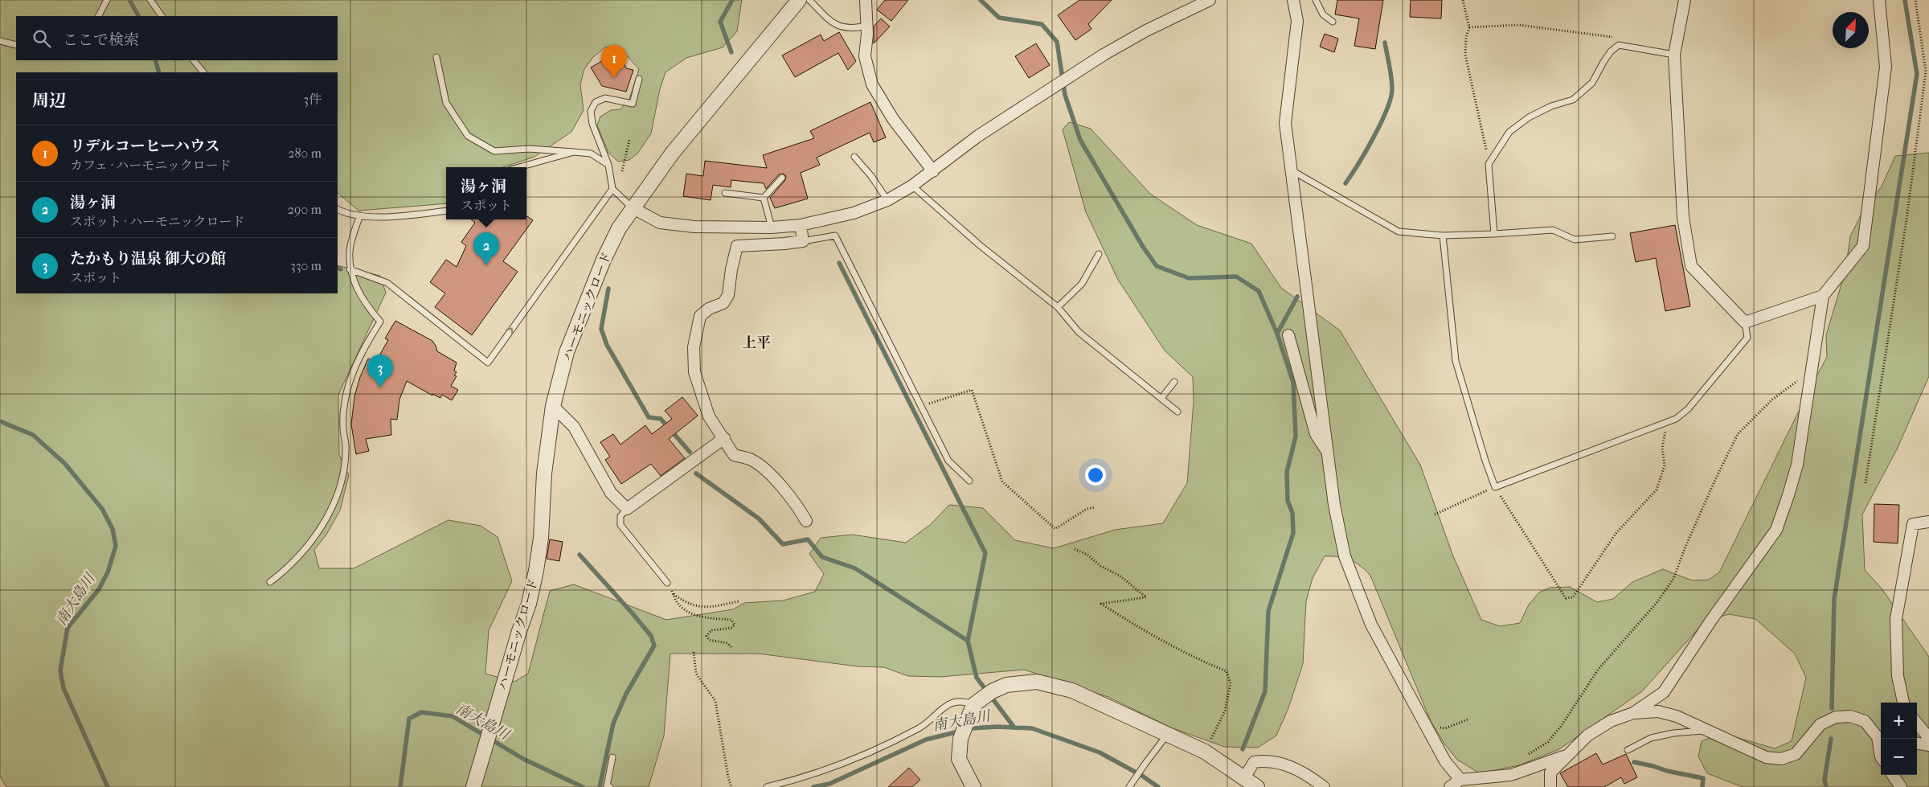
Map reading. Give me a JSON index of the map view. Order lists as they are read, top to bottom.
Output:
{
  "streets": {
    "street": ["ハーモニックロード"]
  },
  "districts": ["上平"],
  "water": ["南大島川"],
  "north": "top right",
  "page": {
    "search": "ここで検索",
    "pins": ["1", "2", "3"],
    "heading": ["周辺", "3件"],
    "list": [
      {
        "mark": "1",
        "name": "リデルコーヒーハウス",
        "note": "カフェ · ハーモニックロード",
        "value": "280 m"
      },
      {
        "mark": "2",
        "name": "湯ヶ洞",
        "note": "スポット · ハーモニックロード",
        "value": "290 m"
      },
      {
        "mark": "3",
        "name": "たかもり温泉 御大の館",
        "note": "スポット",
        "value": "330 m"
      }
    ],
    "popup": ["湯ヶ洞", "スポット"],
    "map_buttons": ["+", "−"]
  }
}
